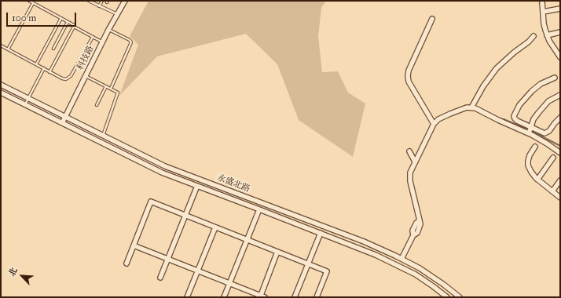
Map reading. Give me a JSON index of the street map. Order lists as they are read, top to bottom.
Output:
{
  "streets": {
    "street": ["科技路", "永盛北路"]
  },
  "crossings": [
    ["科技路", "永盛北路"]
  ],
  "scale_bar": "100 m",
  "north": "top left"
}
